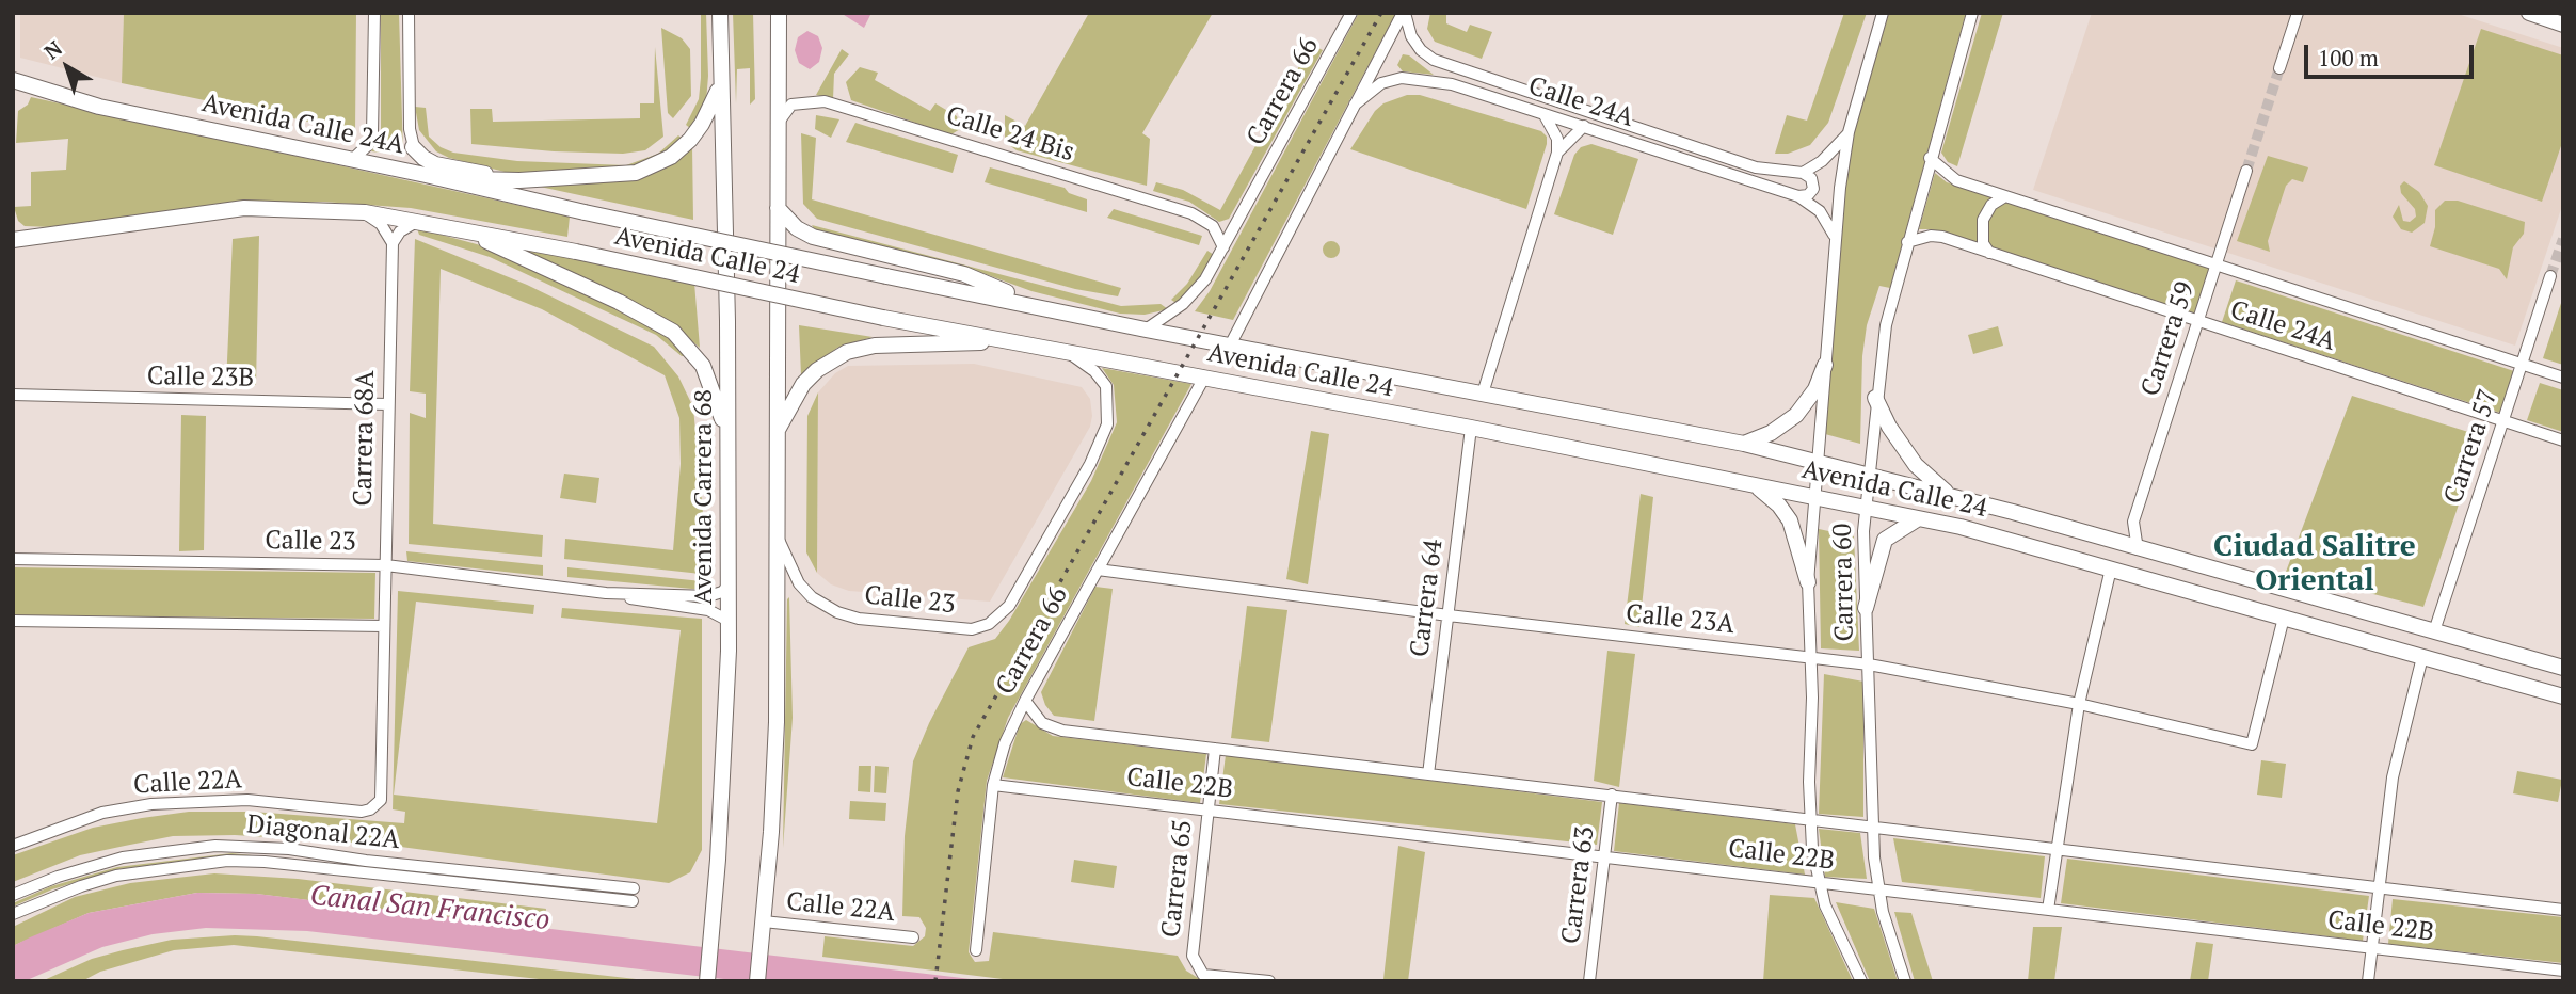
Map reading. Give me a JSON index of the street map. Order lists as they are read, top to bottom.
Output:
{
  "streets": {
    "main road": ["Avenida Calle 24A", "Avenida Calle 24", "Avenida Carrera 68"],
    "street": [
      "Carrera 66",
      "Calle 24A",
      "Calle 24 Bis",
      "Carrera 59",
      "Calle 23B",
      "Carrera 68A",
      "Carrera 57",
      "Calle 23",
      "Carrera 60",
      "Carrera 64",
      "Calle 23A",
      "Calle 22A",
      "Calle 22B",
      "Diagonal 22A",
      "Carrera 65",
      "Carrera 63"
    ]
  },
  "crossings": [
    ["Carrera 66", "Calle 24 Bis"],
    ["Carrera 66", "Avenida Calle 24"],
    ["Carrera 66", "Calle 23"],
    ["Carrera 66", "Calle 23A"],
    ["Carrera 66", "Calle 22B"],
    ["Calle 24A", "Carrera 59"],
    ["Calle 24A", "Carrera 57"],
    ["Calle 24A", "Carrera 60"],
    ["Avenida Calle 24A", "Avenida Calle 24"],
    ["Avenida Calle 24", "Carrera 59"],
    ["Avenida Calle 24", "Carrera 57"],
    ["Avenida Calle 24", "Carrera 60"],
    ["Avenida Calle 24", "Carrera 64"],
    ["Avenida Calle 24", "Calle 23A"],
    ["Calle 23B", "Carrera 68A"],
    ["Carrera 68A", "Calle 23"],
    ["Carrera 68A", "Calle 22A"],
    ["Avenida Carrera 68", "Calle 23"],
    ["Carrera 60", "Calle 23A"],
    ["Carrera 60", "Calle 22B"],
    ["Carrera 64", "Calle 23A"],
    ["Carrera 64", "Calle 22B"],
    ["Calle 22B", "Carrera 65"],
    ["Calle 22B", "Carrera 63"]
  ],
  "districts": ["Ciudad Salitre Oriental"],
  "water": ["Canal San Francisco"],
  "scale_bar": "100 m",
  "north": "top left"
}
